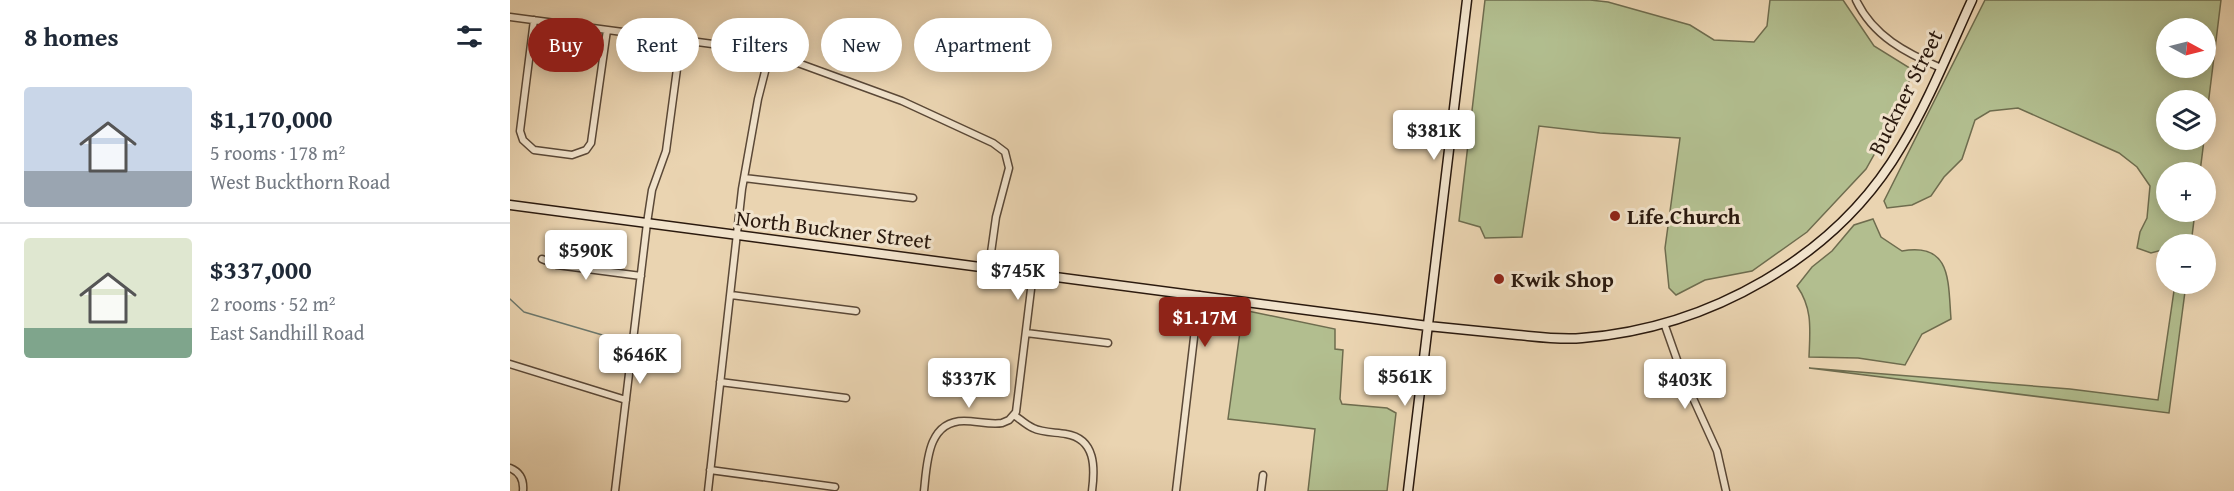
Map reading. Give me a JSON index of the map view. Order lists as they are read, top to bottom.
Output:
{
  "streets": {
    "main road": ["Buckner Street", "North Buckner Street"]
  },
  "crossings": [
    ["Buckner Street", "North Buckner Street"]
  ],
  "places": ["Life.Church", "Kwik Shop"],
  "north": "right",
  "page": {
    "heading": "8 homes",
    "map_buttons": ["+", "−"],
    "chip": [
      "Buy",
      "Rent",
      "Filters",
      "New",
      "Apartment"
    ],
    "list": [
      {
        "name": "$1,170,000",
        "note": "5 rooms · 178 m² · West Buckthorn Road"
      },
      {
        "name": "$337,000",
        "note": "2 rooms · 52 m² · East Sandhill Road"
      }
    ],
    "price": [
      "$381K",
      "$590K",
      "$745K",
      "$1.17M",
      "$646K",
      "$561K",
      "$337K",
      "$403K"
    ]
  }
}
